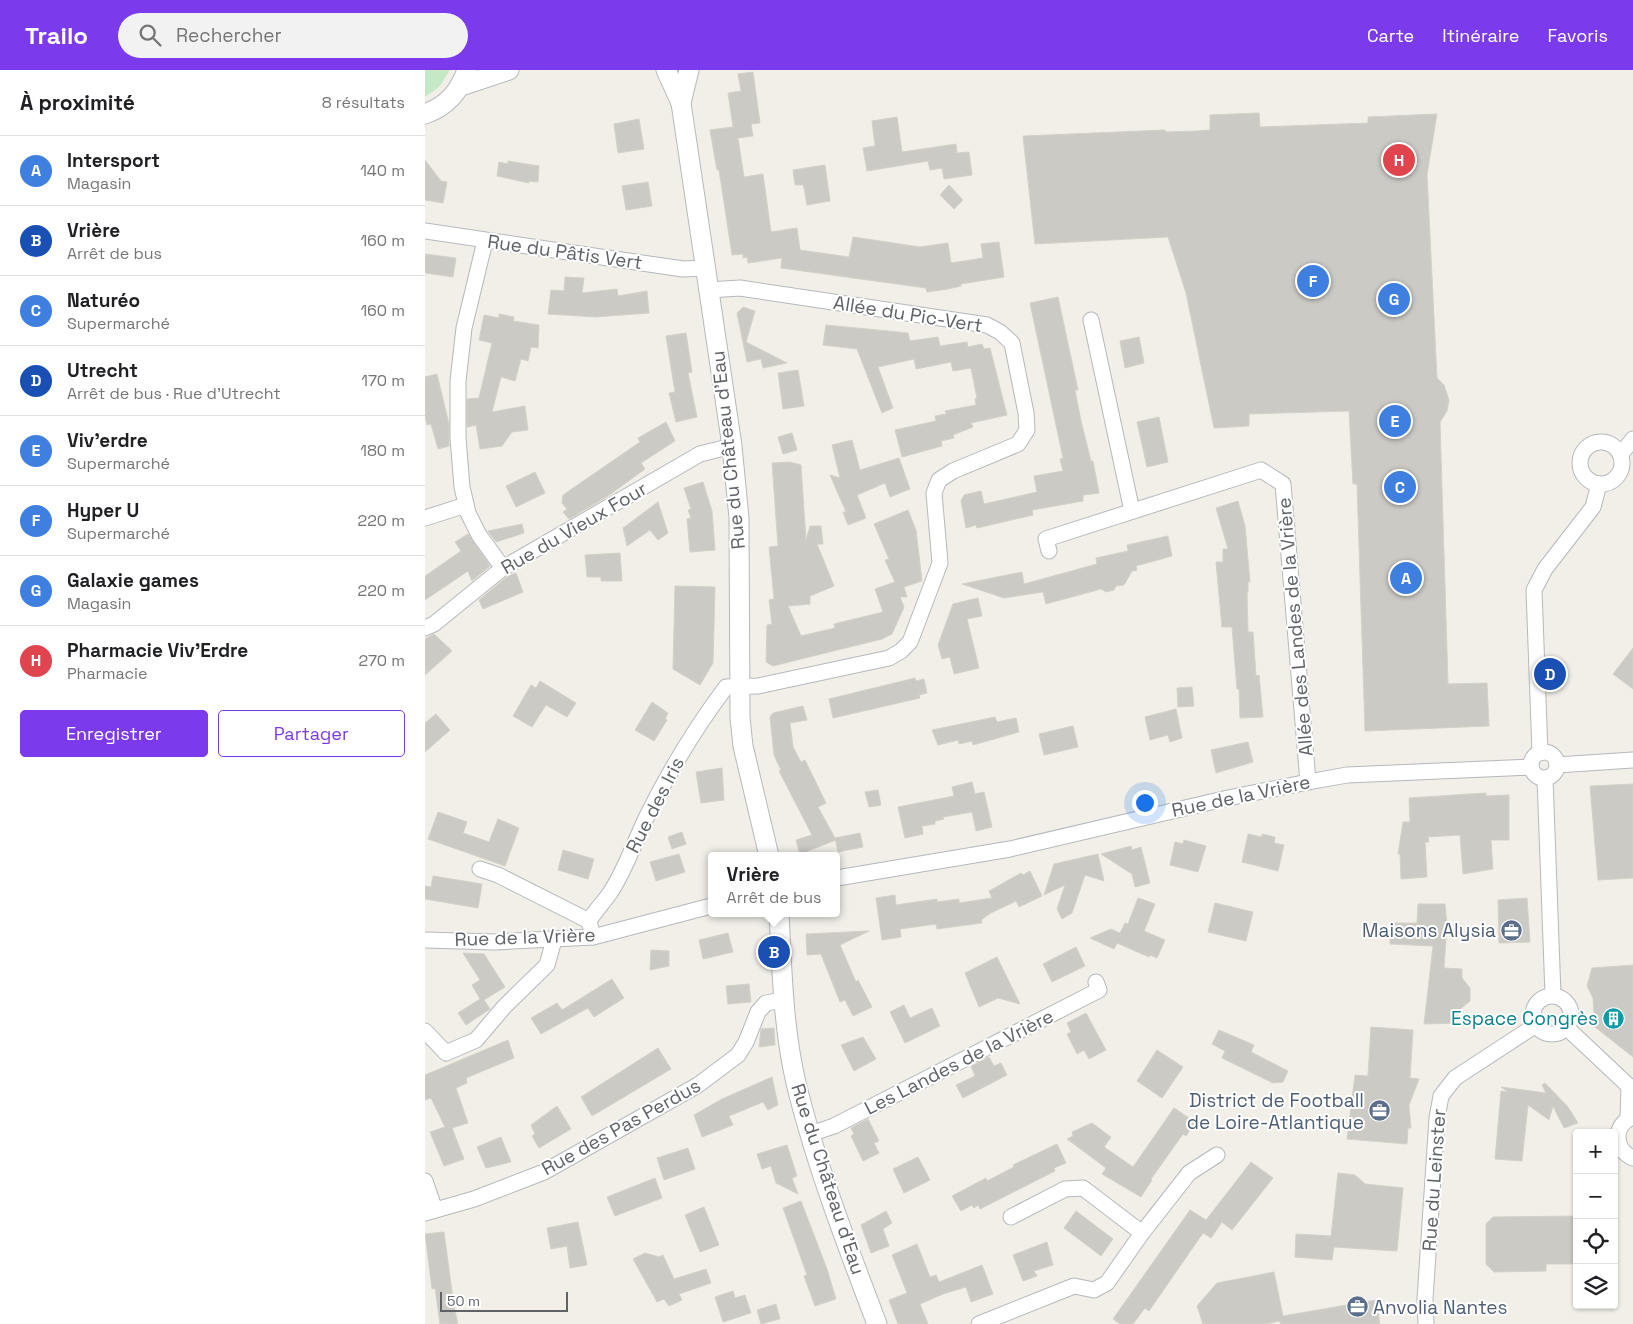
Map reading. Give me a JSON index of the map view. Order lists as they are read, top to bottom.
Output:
{
  "streets": {
    "street": [
      "Rue du Pâtis Vert",
      "Allée du Pic-Vert",
      "Rue du Château d'Eau",
      "Rue du Vieux Four",
      "Allée des Landes de la Vrière",
      "Rue de la Vrière",
      "Rue des Iris",
      "Les Landes de la Vrière",
      "Rue des Pas Perdus",
      "Rue du Leinster"
    ]
  },
  "crossings": [
    ["Rue du Pâtis Vert", "Rue du Château d'Eau"],
    ["Allée du Pic-Vert", "Rue du Château d'Eau"],
    ["Allée du Pic-Vert", "Rue des Iris"],
    ["Rue du Château d'Eau", "Rue du Vieux Four"],
    ["Rue du Château d'Eau", "Rue des Iris"],
    ["Rue du Château d'Eau", "Les Landes de la Vrière"],
    ["Rue du Château d'Eau", "Rue des Pas Perdus"],
    ["Allée des Landes de la Vrière", "Rue de la Vrière"]
  ],
  "places": {
    "office": ["Maisons Alysia", "District de Football de Loire-Atlantique", "Anvolia Nantes"],
    "building": ["Espace Congrès"]
  },
  "scale_bar": "50 m",
  "page": {
    "header": "Trailo",
    "search": "Rechercher",
    "nav": ["Carte", "Itinéraire", "Favoris"],
    "heading": ["À proximité", "8 résultats"],
    "list": [
      {
        "mark": "A",
        "name": "Intersport",
        "note": "Magasin",
        "value": "140 m"
      },
      {
        "mark": "B",
        "name": "Vrière",
        "note": "Arrêt de bus",
        "value": "160 m"
      },
      {
        "mark": "C",
        "name": "Naturéo",
        "note": "Supermarché",
        "value": "160 m"
      },
      {
        "mark": "D",
        "name": "Utrecht",
        "note": "Arrêt de bus · Rue d'Utrecht",
        "value": "170 m"
      },
      {
        "mark": "E",
        "name": "Viv'erdre",
        "note": "Supermarché",
        "value": "180 m"
      },
      {
        "mark": "F",
        "name": "Hyper U",
        "note": "Supermarché",
        "value": "220 m"
      },
      {
        "mark": "G",
        "name": "Galaxie games",
        "note": "Magasin",
        "value": "220 m"
      },
      {
        "mark": "H",
        "name": "Pharmacie Viv'Erdre",
        "note": "Pharmacie",
        "value": "270 m"
      }
    ],
    "pins": [
      "H",
      "F",
      "G",
      "E",
      "C",
      "A",
      "D",
      "B"
    ],
    "buttons": ["Enregistrer", "Partager"],
    "popup": ["Vrière", "Arrêt de bus"],
    "map_buttons": ["+", "−"],
    "scale": "50 m"
  }
}
